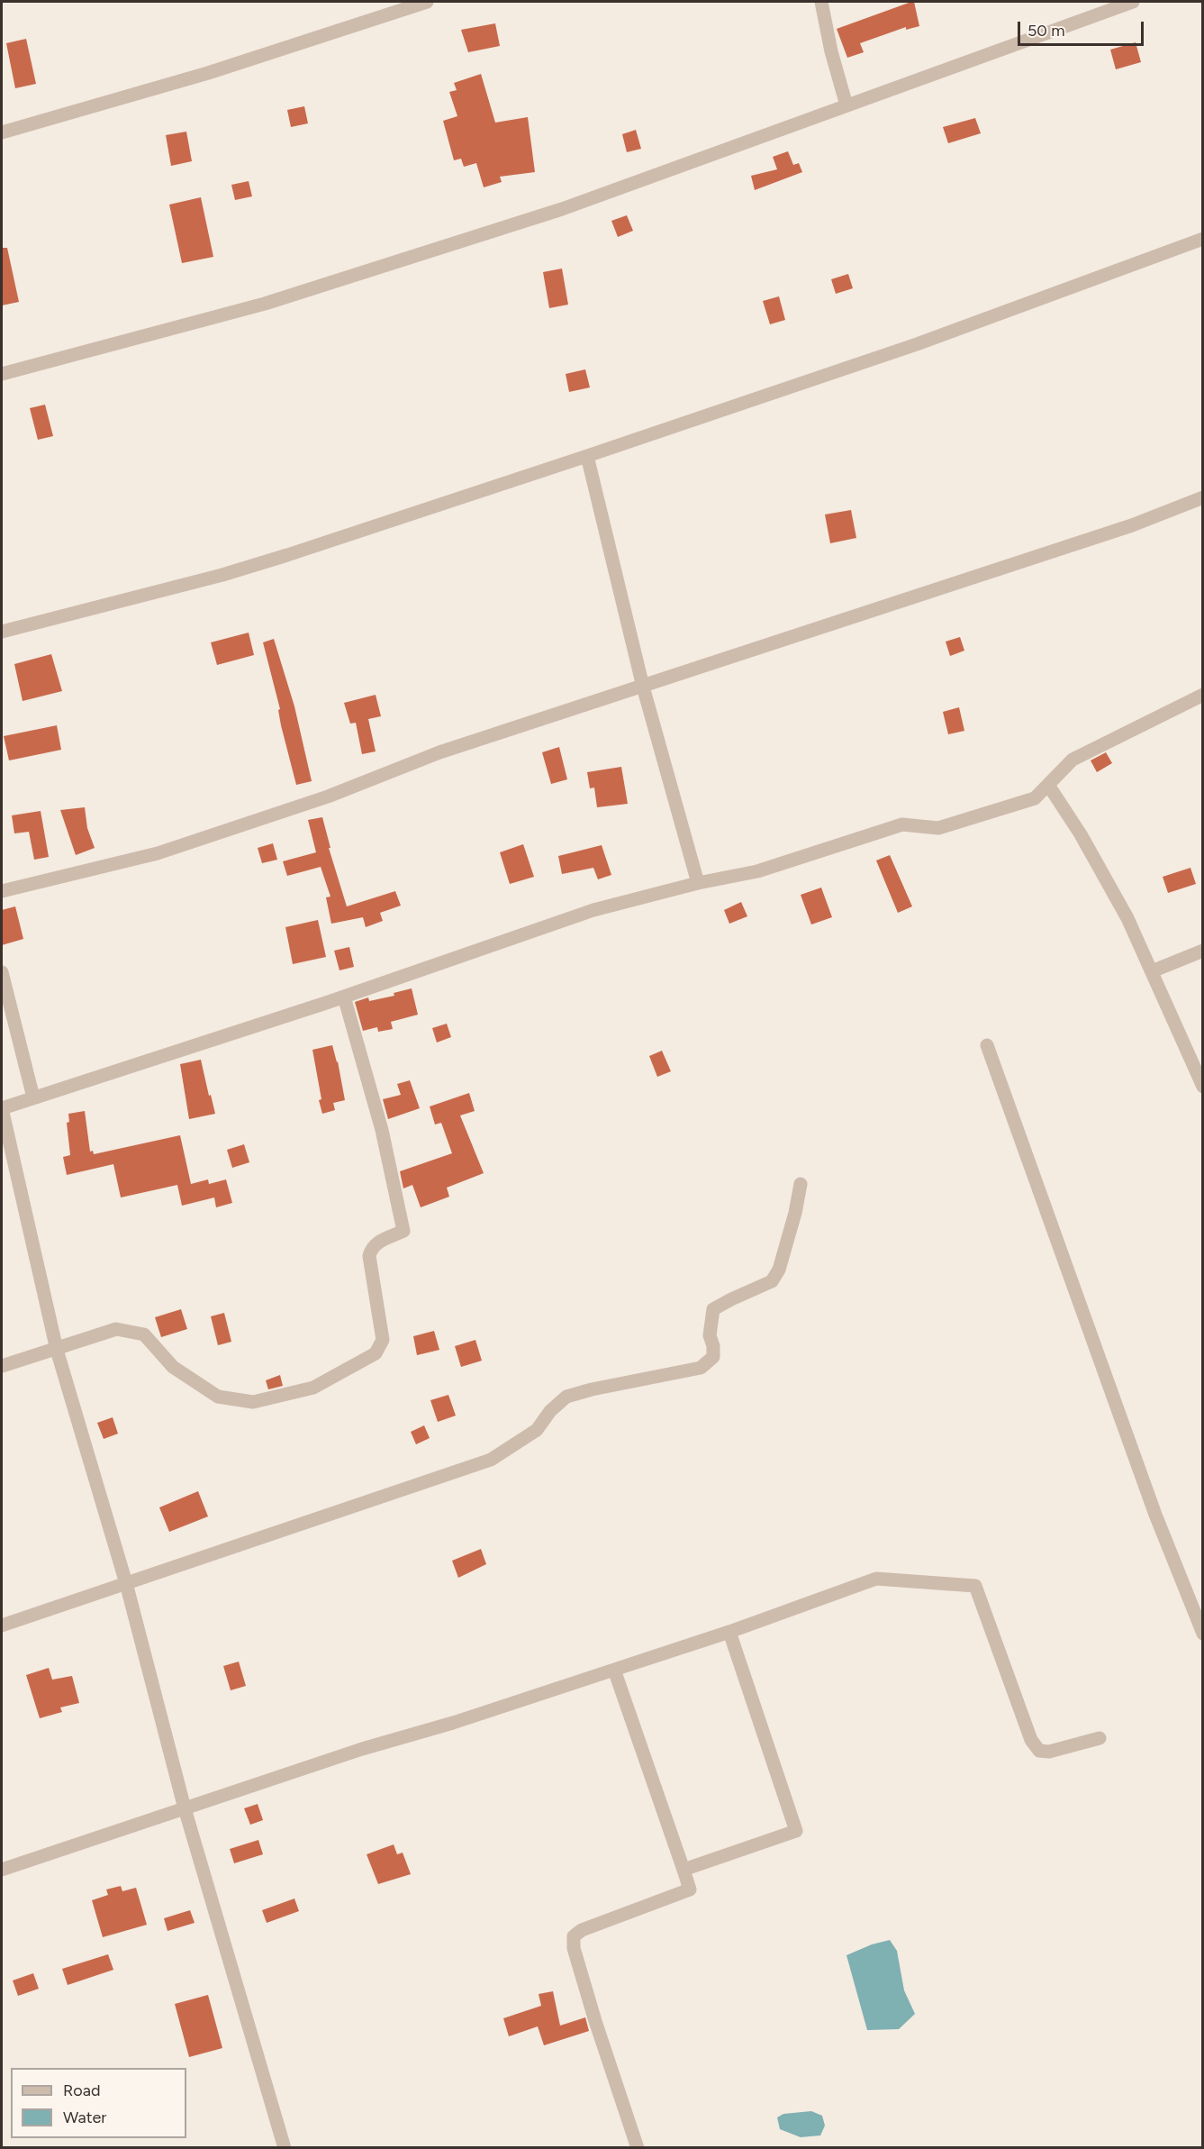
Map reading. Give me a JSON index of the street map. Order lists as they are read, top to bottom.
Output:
{
  "legend": ["Road", "Water"],
  "scale_bar": "50 m"
}
